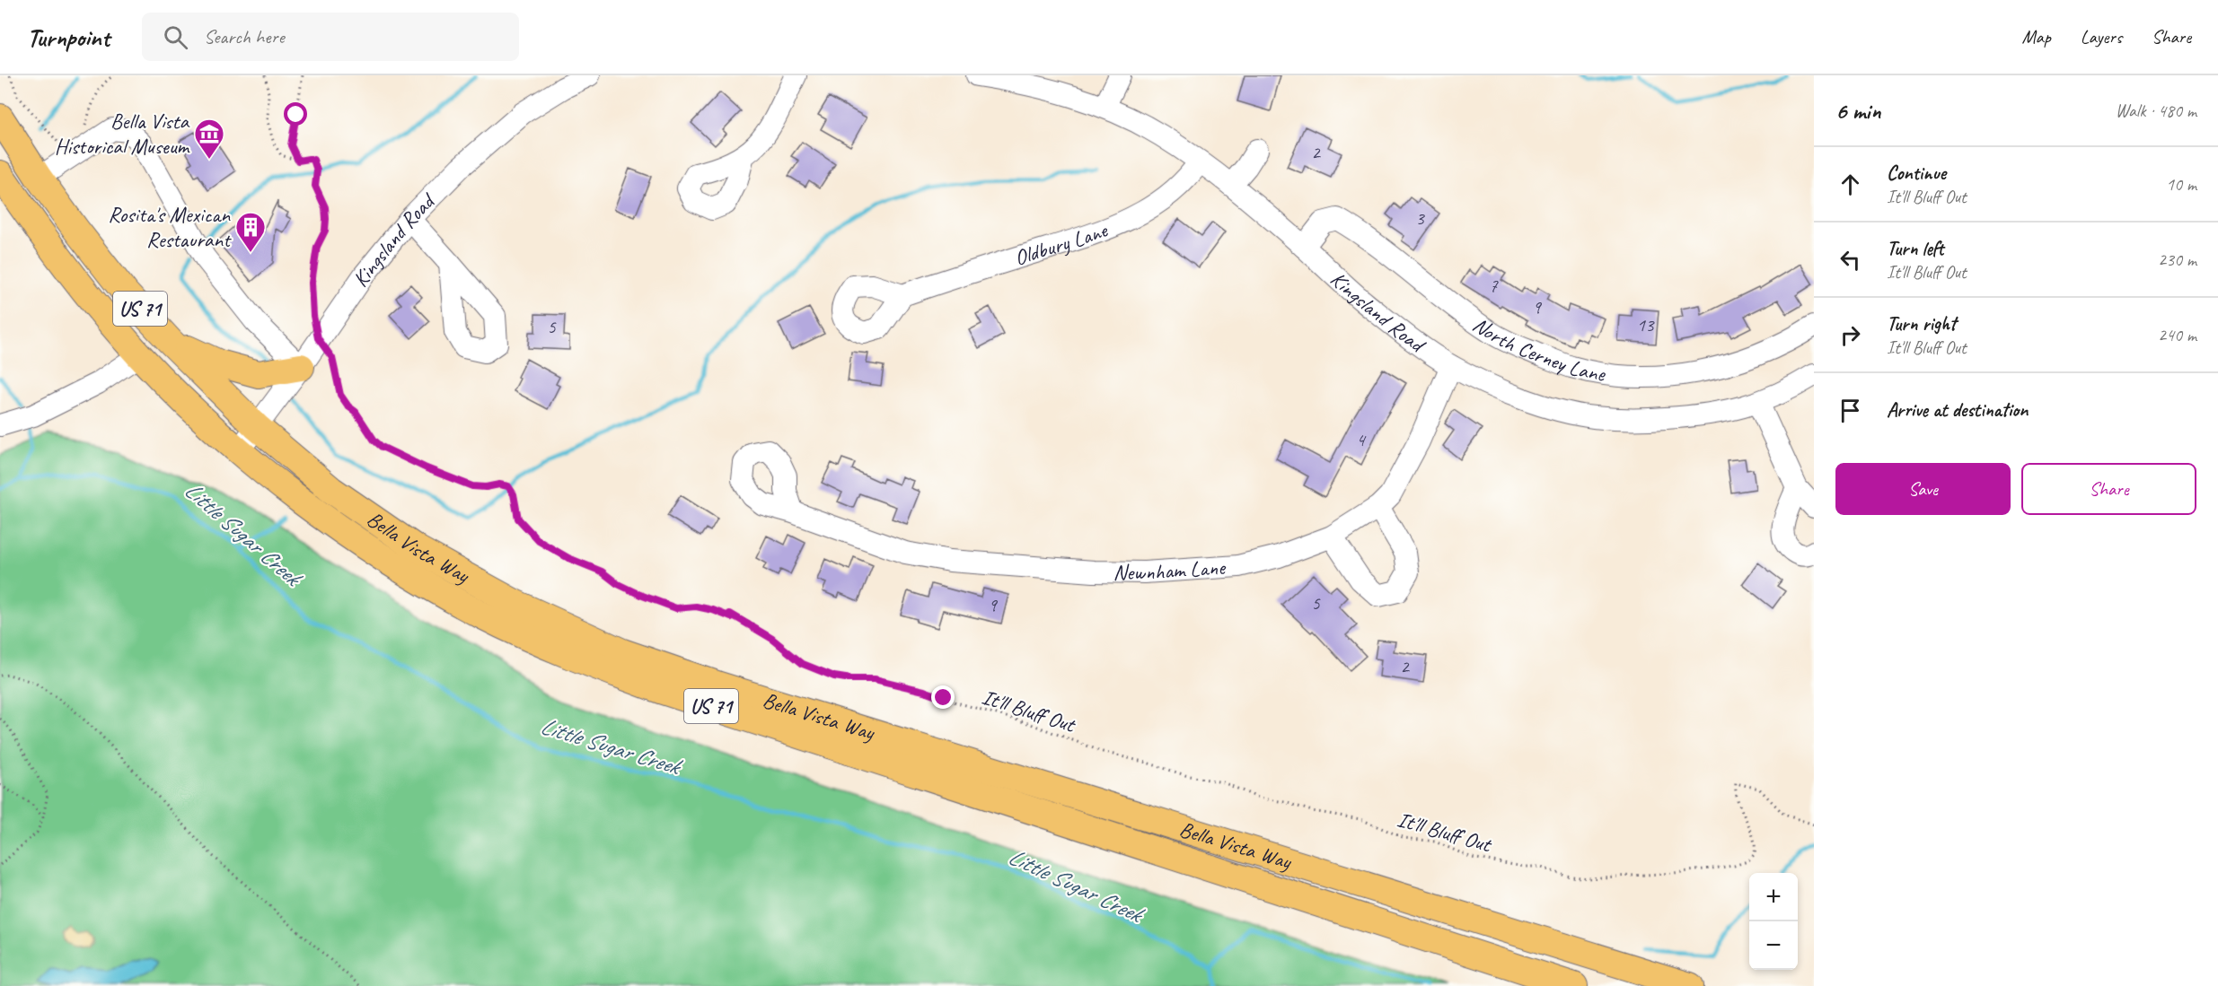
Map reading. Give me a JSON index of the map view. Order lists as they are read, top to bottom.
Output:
{
  "streets": {
    "main road": ["US 71", "Bella Vista Way"],
    "street": [
      "Kingsland Road",
      "Oldbury Lane",
      "North Cerney Lane",
      "Newnham Lane"
    ],
    "path": ["It'll Bluff Out"]
  },
  "crossings": [
    ["Kingsland Road", "Oldbury Lane"],
    ["Kingsland Road", "North Cerney Lane"],
    ["Kingsland Road", "Bella Vista Way"],
    ["Kingsland Road", "Newnham Lane"],
    ["Kingsland Road", "It'll Bluff Out"]
  ],
  "water": ["Little Sugar Creek"],
  "places": {
    "museum": ["Bella Vista Historical Museum"],
    "building": ["Rosita's Mexican Restaurant"]
  },
  "house_numbers": [
    "2",
    "3",
    "7",
    "9",
    "13",
    "5",
    "4",
    "5",
    "9",
    "2"
  ],
  "page": {
    "header": "Turnpoint",
    "search": "Search here",
    "nav": ["Map", "Layers", "Share"],
    "heading": ["6 min", "Walk · 480 m"],
    "list": [
      ["Continue", "It'll Bluff Out", "10 m"],
      ["Turn left", "It'll Bluff Out", "230 m"],
      ["Turn right", "It'll Bluff Out", "240 m"],
      "Arrive at destination"
    ],
    "buttons": ["Save", "Share"],
    "map_buttons": ["+", "−"]
  }
}
